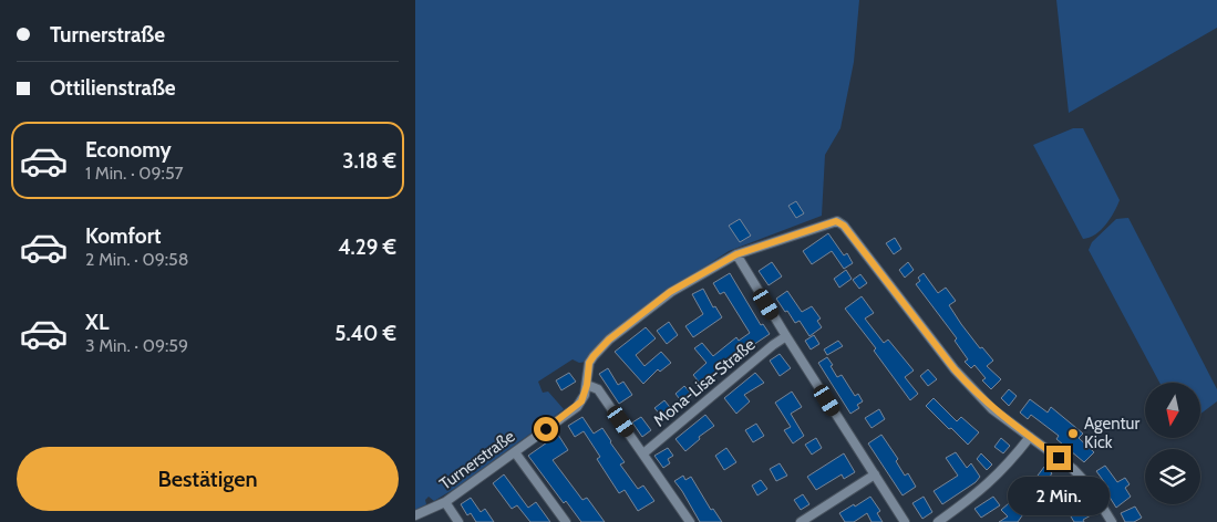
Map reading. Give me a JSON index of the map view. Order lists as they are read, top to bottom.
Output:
{
  "streets": {
    "street": ["Mona-Lisa-Straße", "Turnerstraße"]
  },
  "places": ["Agentur Kick"],
  "north": "bottom",
  "page": {
    "banner": ["Turnerstraße", "Ottilienstraße"],
    "list": [
      {
        "name": "Economy",
        "note": "1 Min. · 09:57",
        "value": "3.18 €"
      },
      {
        "name": "Komfort",
        "note": "2 Min. · 09:58",
        "value": "4.29 €"
      },
      {
        "name": "XL",
        "note": "3 Min. · 09:59",
        "value": "5.40 €"
      }
    ],
    "buttons": "Bestätigen",
    "bubble": "2 Min."
  }
}
